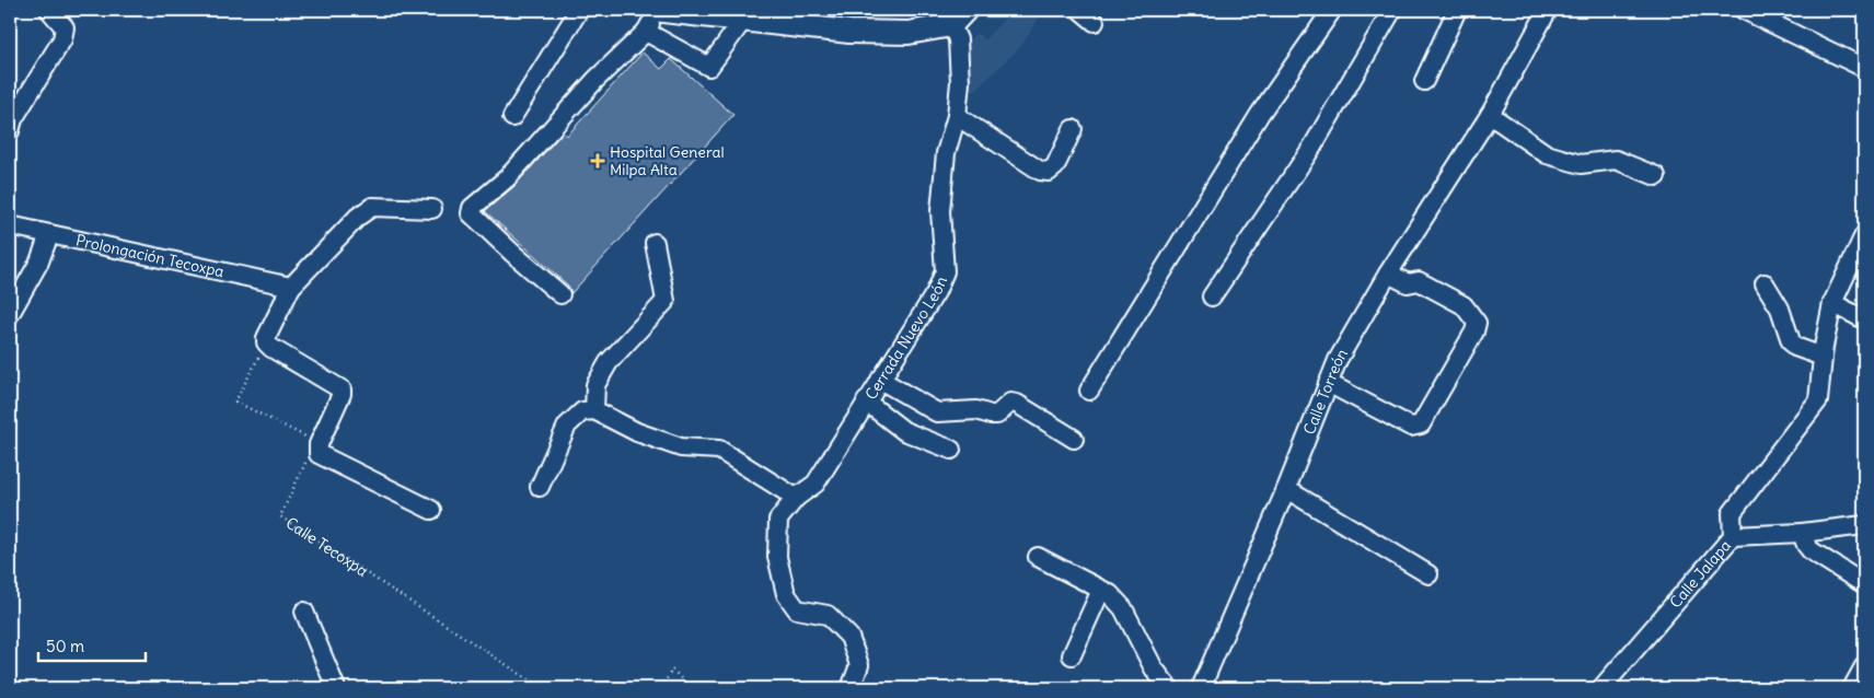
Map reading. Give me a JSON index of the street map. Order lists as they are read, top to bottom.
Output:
{
  "streets": {
    "street": [
      "Prolongación Tecoxpa",
      "Cerrada Nuevo León",
      "Calle Torreón",
      "Calle Jalapa"
    ],
    "path": ["Calle Tecoxpa"]
  },
  "places": {
    "health": ["Hospital General Milpa Alta"]
  },
  "scale_bar": "50 m"
}
